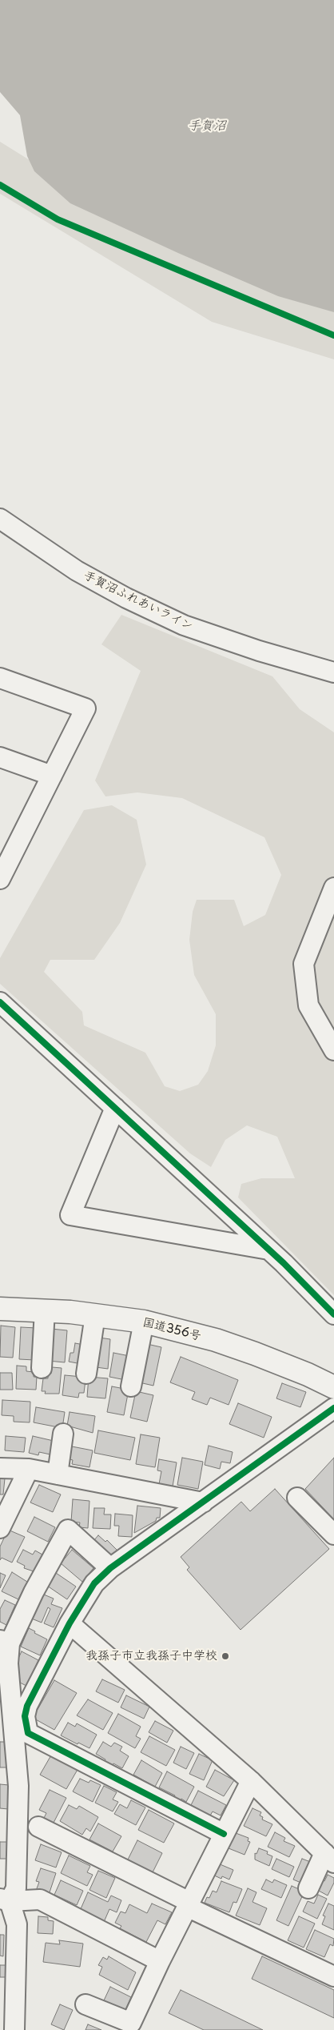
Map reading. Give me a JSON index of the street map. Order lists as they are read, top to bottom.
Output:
{
  "streets": {
    "highway": ["国道356号"],
    "street": ["手賀沼ふれあいライン"]
  },
  "water": ["手賀沼"],
  "places": ["我孫子市立我孫子中学校"]
}
